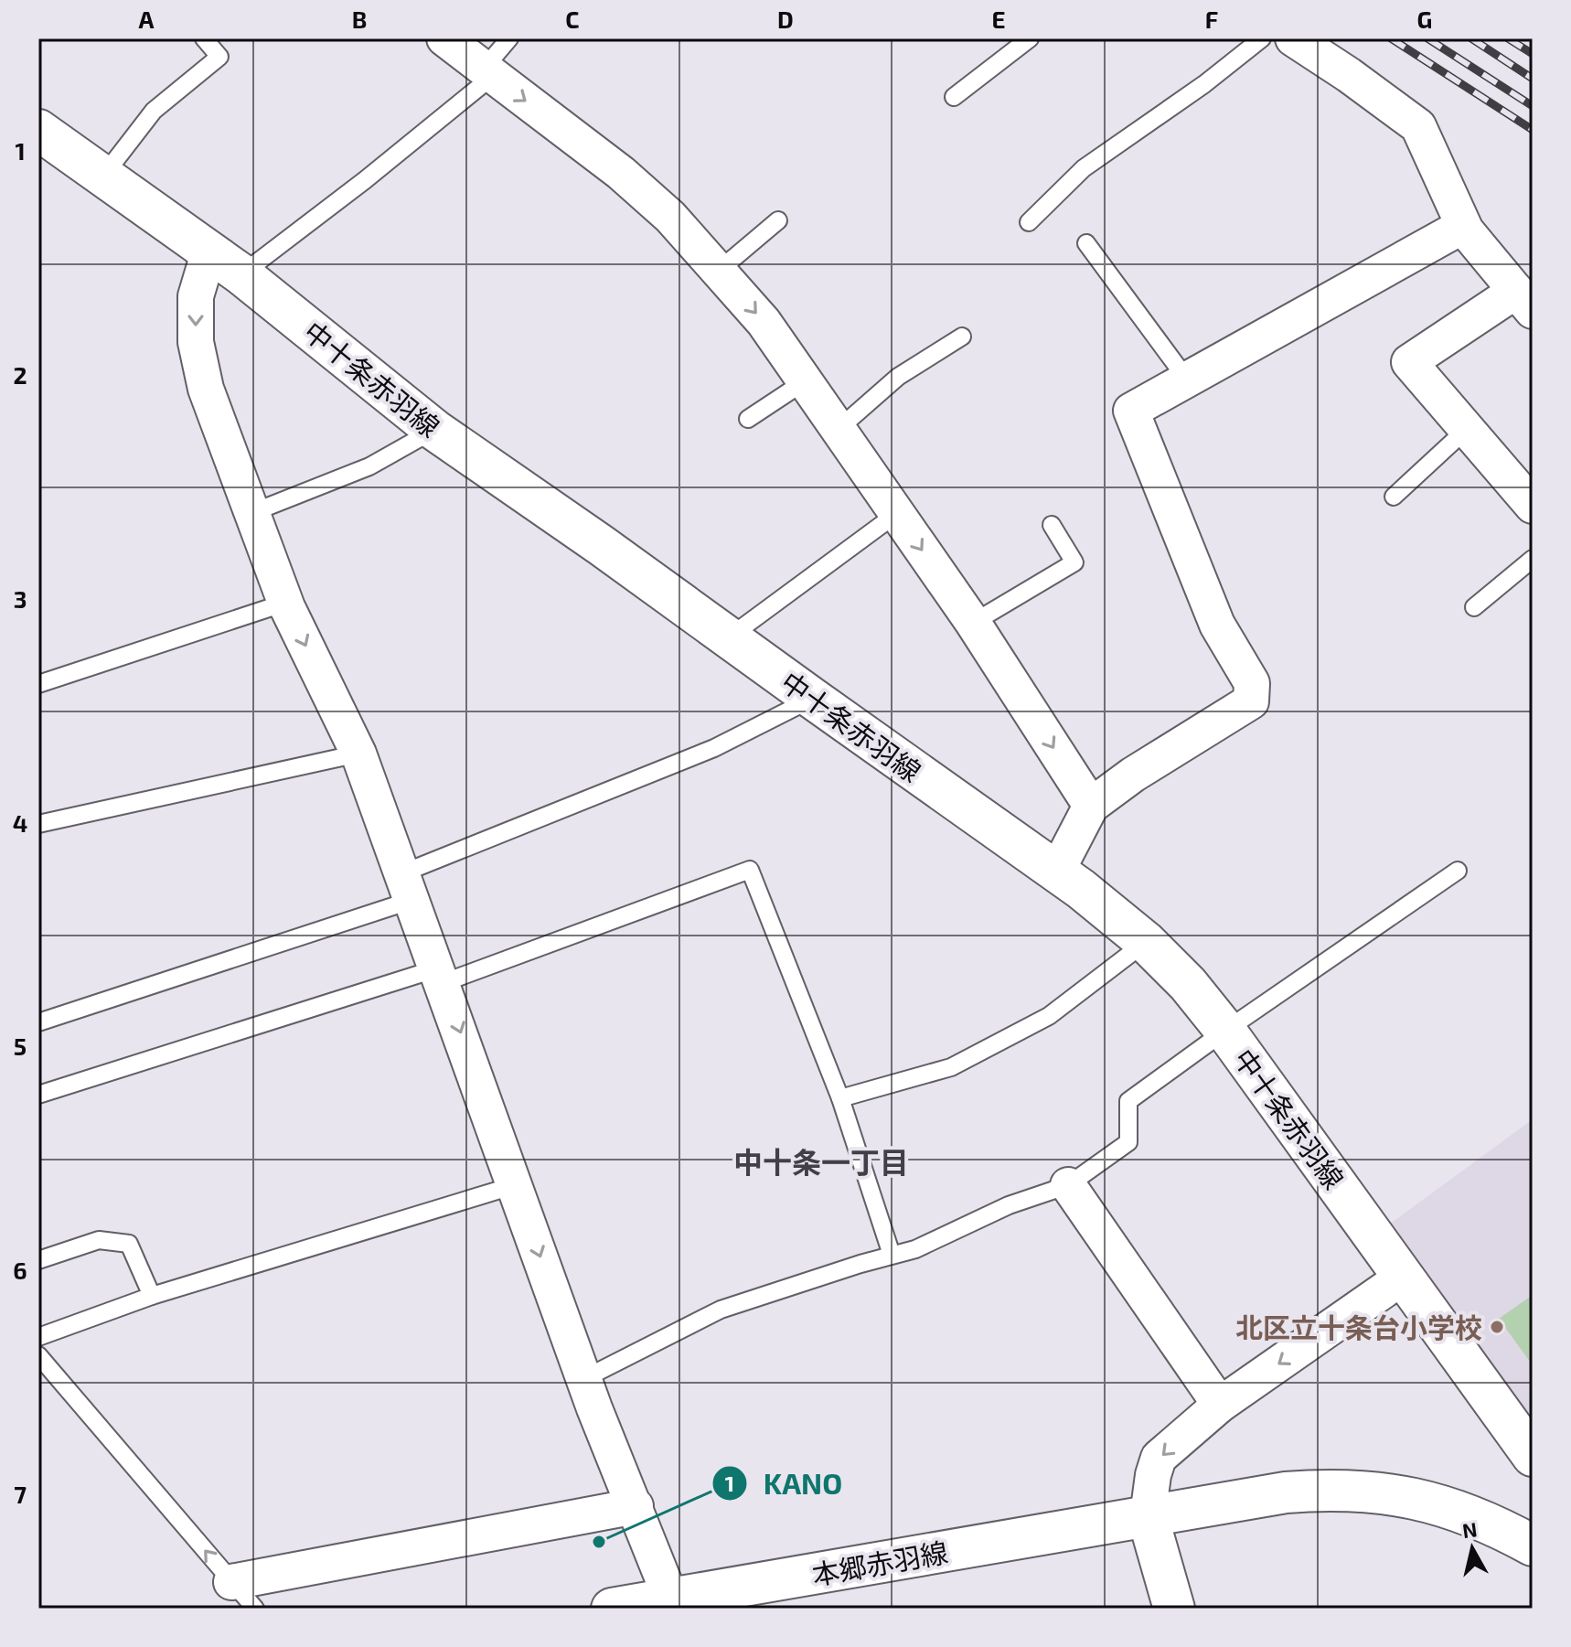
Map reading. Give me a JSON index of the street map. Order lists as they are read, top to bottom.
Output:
{
  "streets": {
    "main road": ["中十条赤羽線", "本郷赤羽線"]
  },
  "districts": ["中十条一丁目"],
  "places": ["北区立十条台小学校", "KANO"],
  "north": "top",
  "grid": {
    "columns": [
      "A",
      "B",
      "C",
      "D",
      "E",
      "F",
      "G"
    ],
    "rows": [
      "1",
      "2",
      "3",
      "4",
      "5",
      "6",
      "7"
    ]
  }
}
